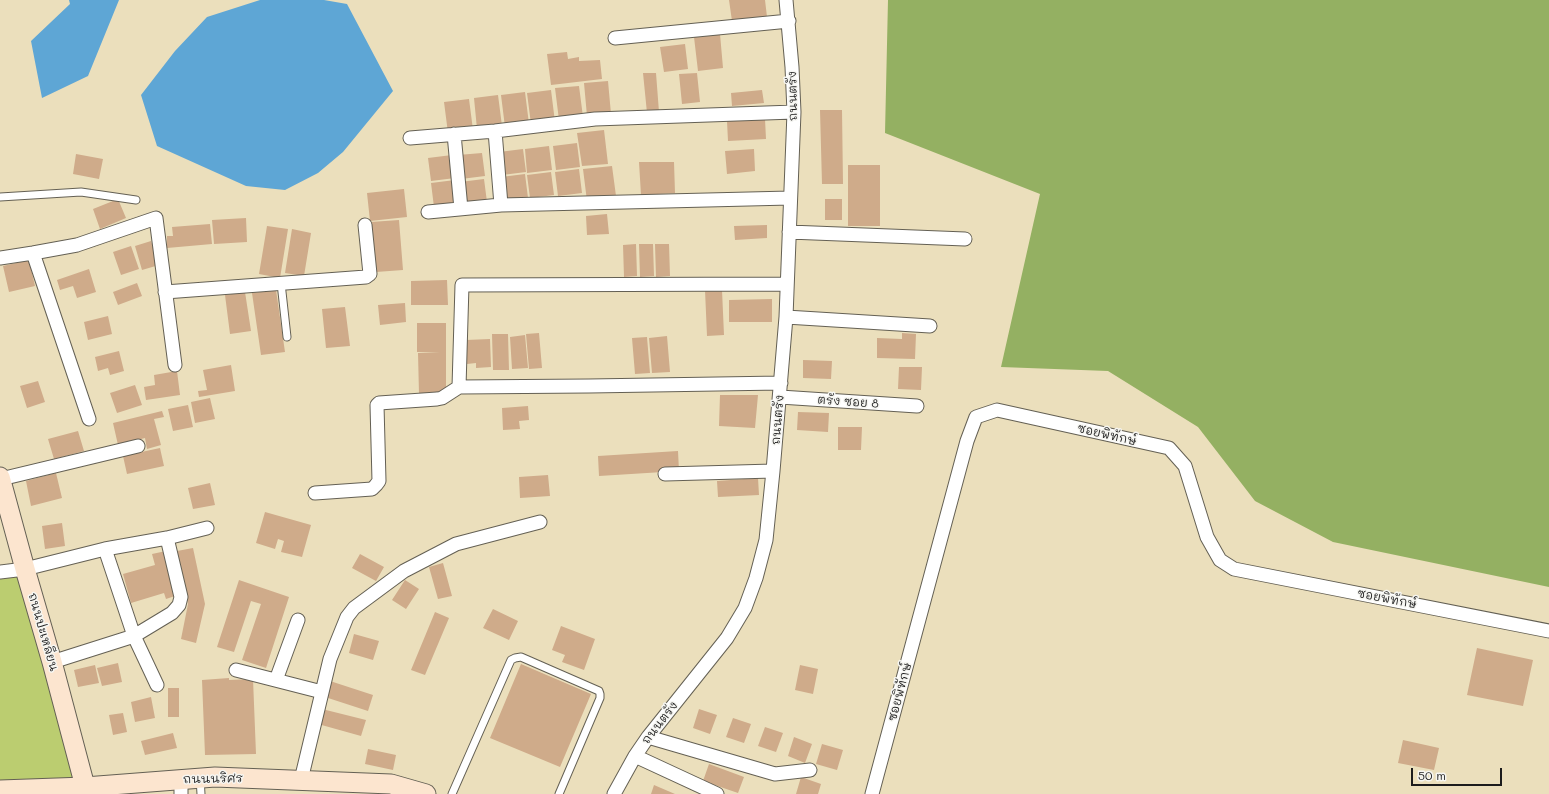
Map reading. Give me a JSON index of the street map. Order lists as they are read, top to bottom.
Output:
{
  "streets": {
    "street": [
      "ถนนตรัง",
      "ตรัง ซอย 8",
      "ซอยพิทักษ์",
      "ถนนปะเหลียน",
      "ถนนนริศร"
    ]
  },
  "crossings": [
    ["ถนนตรัง", "ตรัง ซอย 8"],
    ["ถนนปะเหลียน", "ถนนนริศร"]
  ],
  "scale_bar": "50 m"
}
